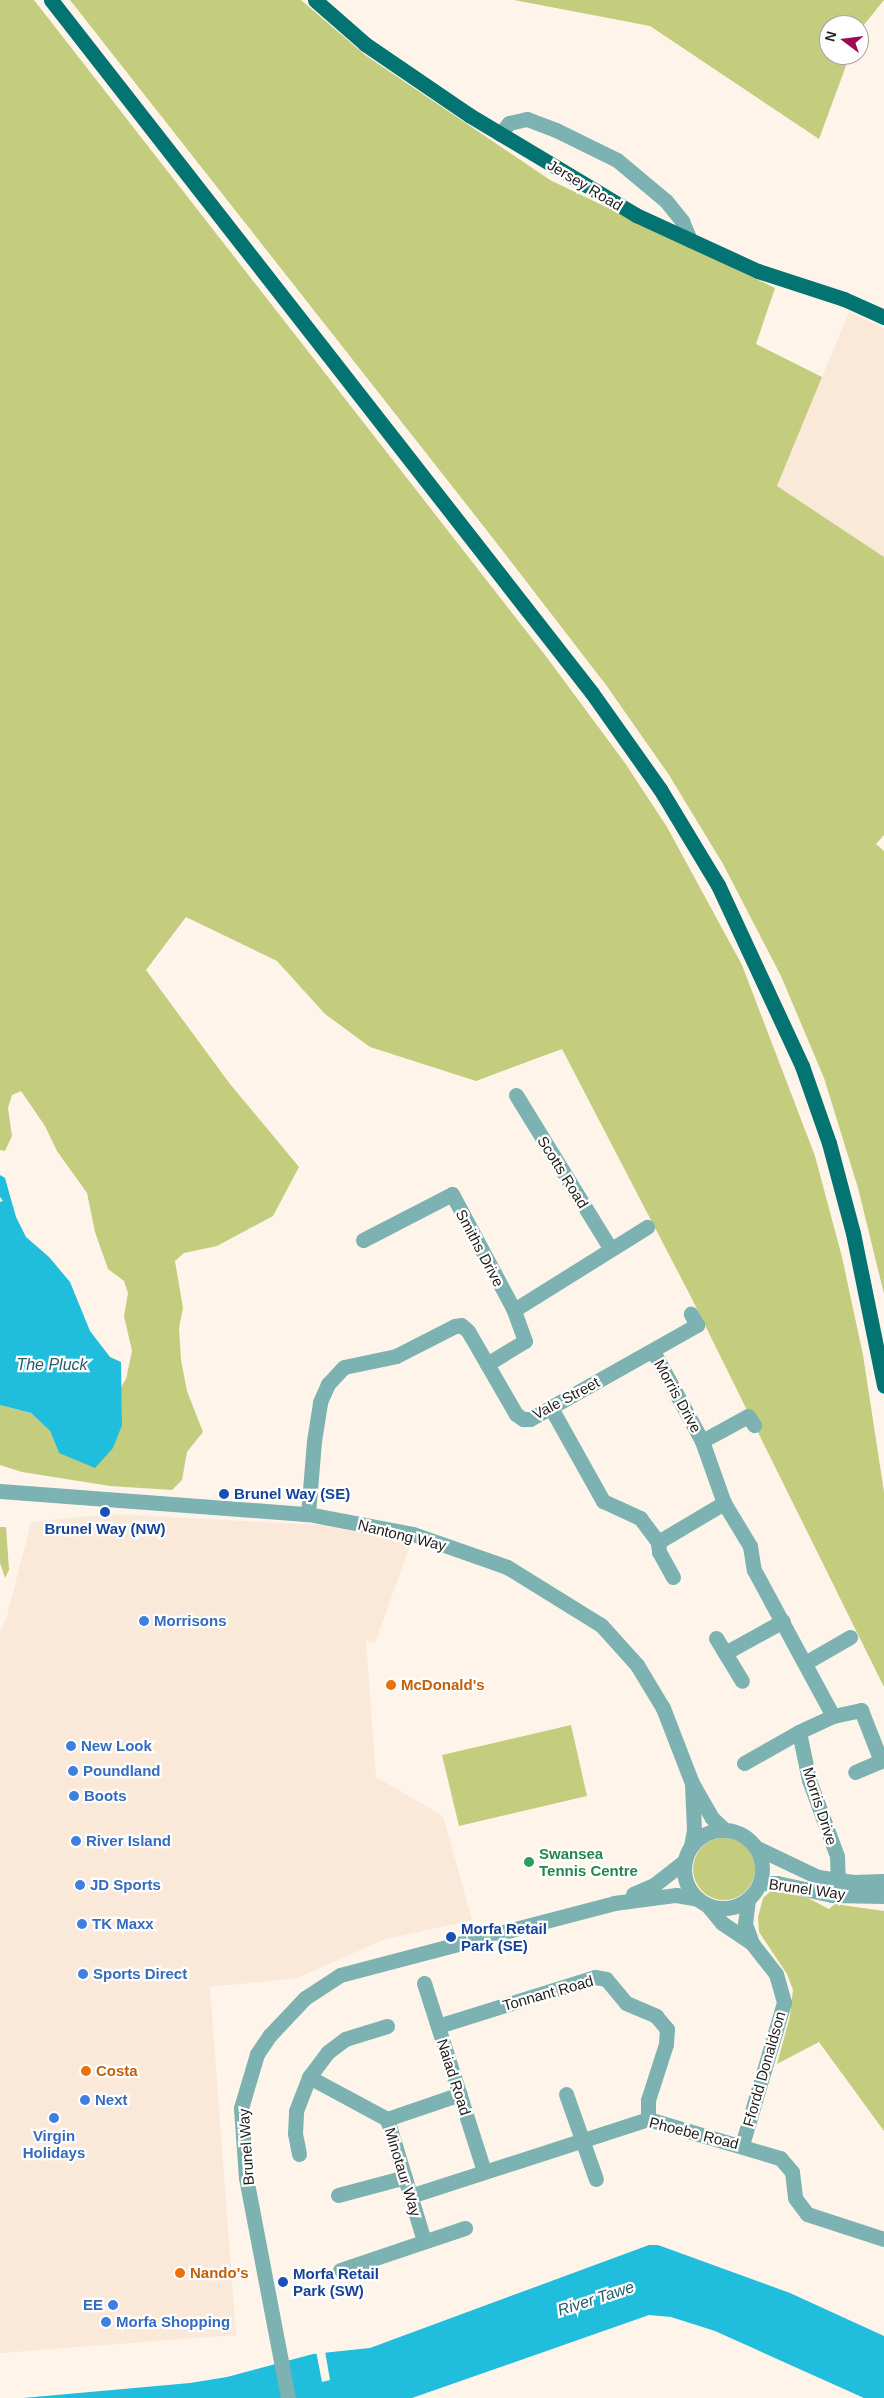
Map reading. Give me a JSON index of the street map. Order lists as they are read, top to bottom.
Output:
{
  "streets": {
    "main road": ["Jersey Road"],
    "street": [
      "Scotts Road",
      "Smiths Drive",
      "Morris Drive",
      "Vale Street",
      "Nantong Way",
      "Brunel Way",
      "Tonnant Road",
      "Ffordd Donaldson",
      "Naiad Road",
      "Phoebe Road",
      "Minotaur Way"
    ]
  },
  "crossings": [
    ["Morris Drive", "Vale Street"],
    ["Morris Drive", "Brunel Way"],
    ["Vale Street", "Nantong Way"],
    ["Nantong Way", "Brunel Way"],
    ["Nantong Way", "Ffordd Donaldson"],
    ["Brunel Way", "Ffordd Donaldson"],
    ["Tonnant Road", "Naiad Road"],
    ["Tonnant Road", "Phoebe Road"],
    ["Ffordd Donaldson", "Phoebe Road"],
    ["Naiad Road", "Phoebe Road"],
    ["Naiad Road", "Minotaur Way"],
    ["Phoebe Road", "Minotaur Way"]
  ],
  "water": ["The Pluck", "River Tawe"],
  "places": [
    "Brunel Way (SE)",
    "Brunel Way (NW)",
    "Morrisons",
    "McDonald's",
    "New Look",
    "Poundland",
    "Boots",
    "River Island",
    "Swansea Tennis Centre",
    "JD Sports",
    "TK Maxx",
    "Morfa Retail Park (SE)",
    "Sports Direct",
    "Costa",
    "Next",
    "Virgin Holidays",
    "Nando's",
    "Morfa Retail Park (SW)",
    "EE",
    "Morfa Shopping"
  ],
  "north": "left"
}
